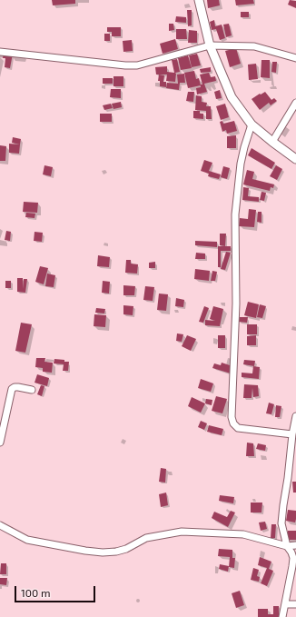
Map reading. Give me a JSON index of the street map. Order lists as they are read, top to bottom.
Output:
{
  "scale_bar": "100 m"
}
